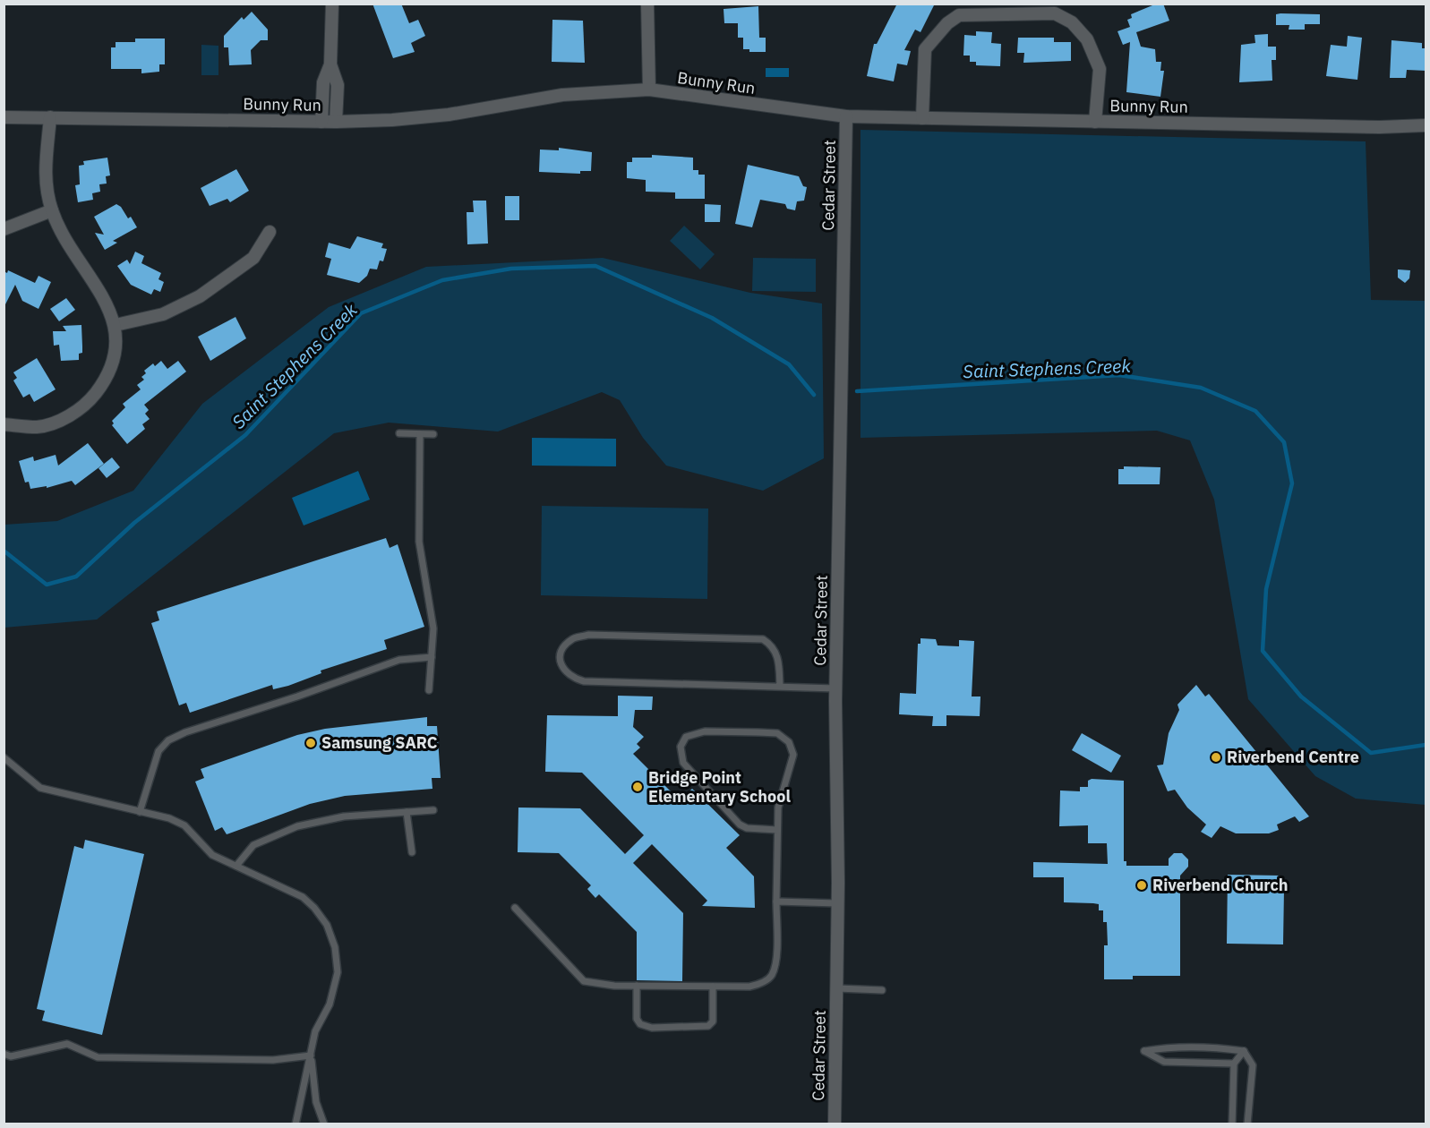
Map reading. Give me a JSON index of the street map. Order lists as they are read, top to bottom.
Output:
{
  "streets": {
    "street": ["Bunny Run", "Cedar Street"]
  },
  "crossings": [
    ["Bunny Run", "Cedar Street"]
  ],
  "water": ["Saint Stephens Creek"],
  "places": [
    "Samsung SARC",
    "Riverbend Centre",
    "Bridge Point Elementary School",
    "Riverbend Church"
  ]
}
